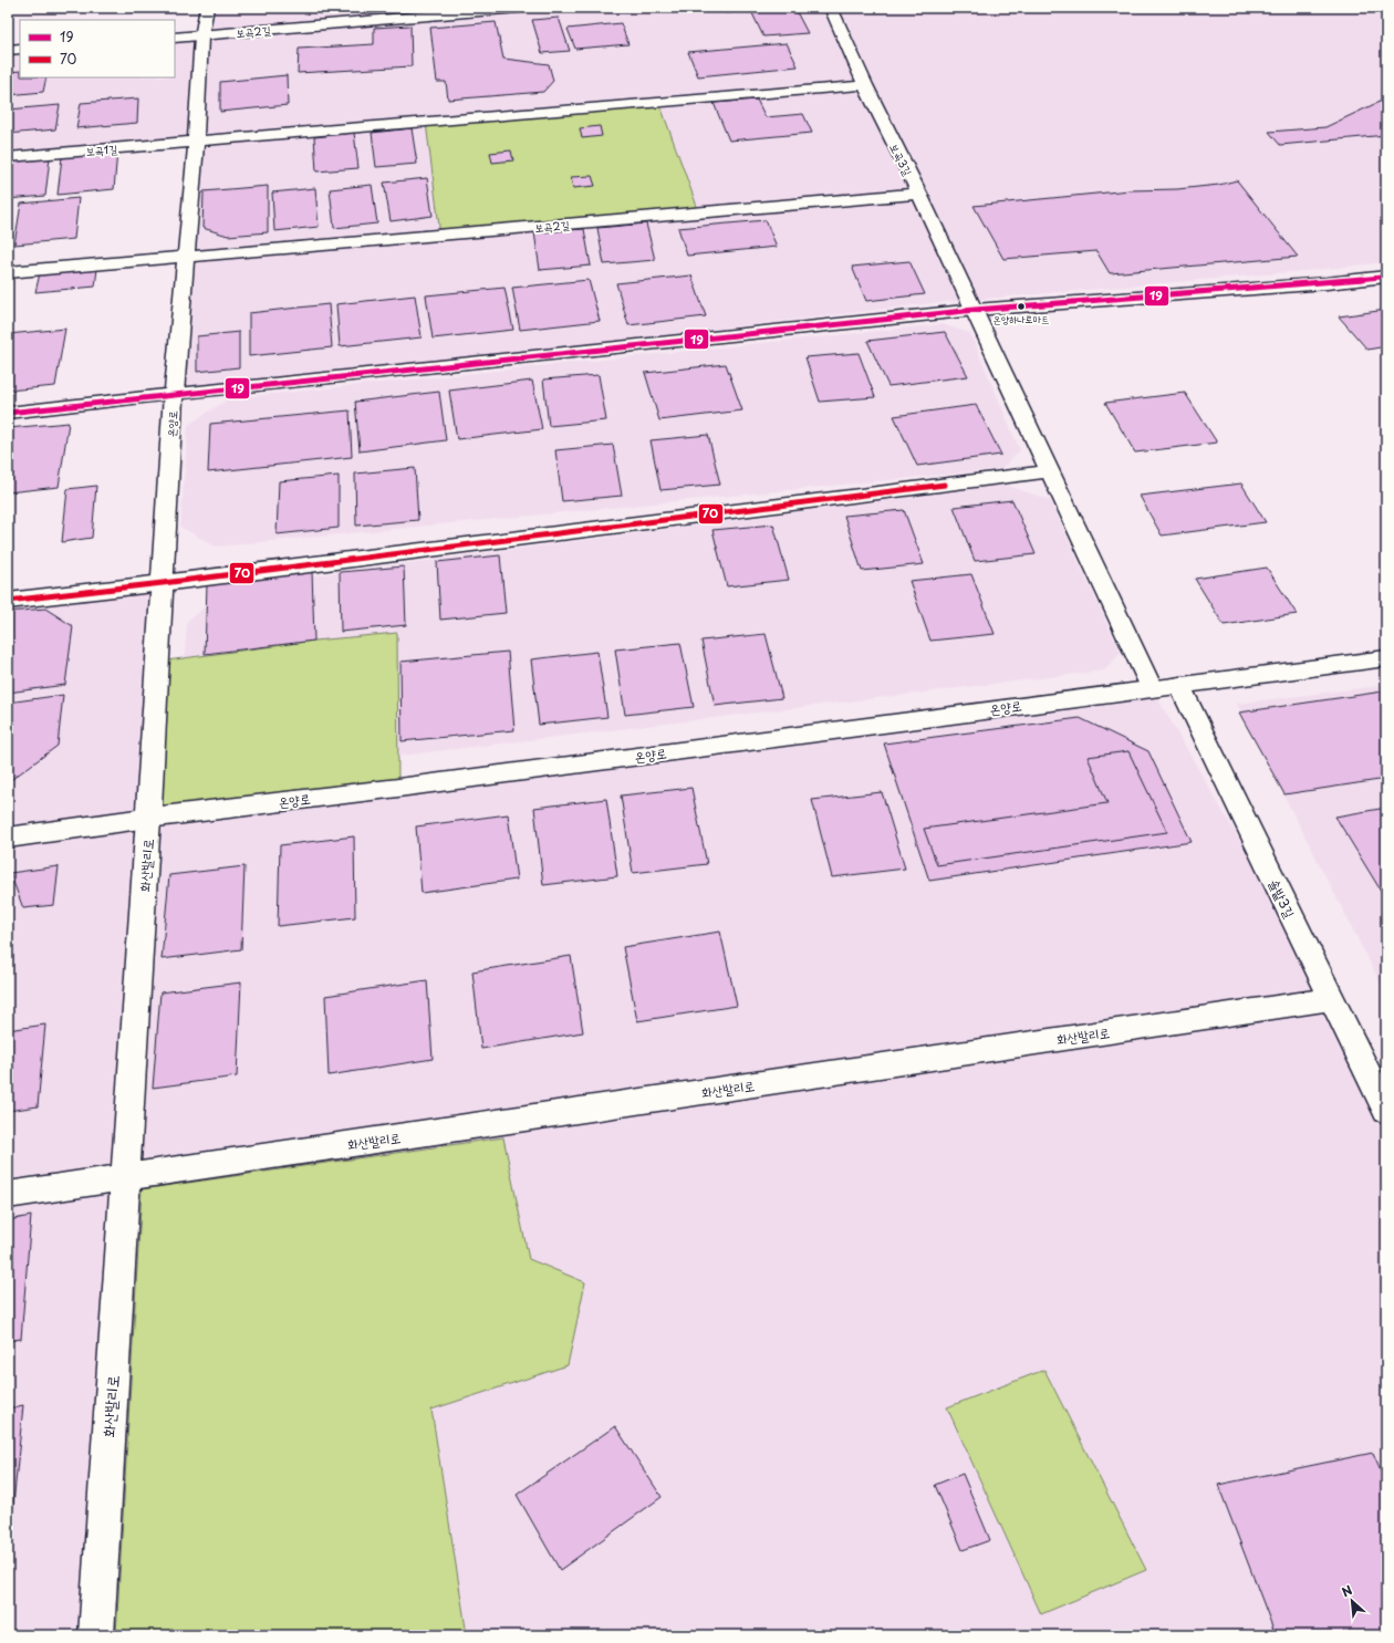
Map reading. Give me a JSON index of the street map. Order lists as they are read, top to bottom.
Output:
{
  "streets": {
    "street": [
      "보곡2길",
      "보곡1길",
      "보곡3길",
      "온양로",
      "화산발리로",
      "솔밭3길"
    ]
  },
  "crossings": [
    ["보곡2길", "보곡3길"],
    ["보곡3길", "온양로"],
    ["온양로", "화산발리로"],
    ["온양로", "솔밭3길"],
    ["화산발리로", "솔밭3길"]
  ],
  "places": ["온양하나로마트"],
  "lines": ["transit line 19", "transit line 70"],
  "legend": ["19", "70"],
  "north": "top left"
}
